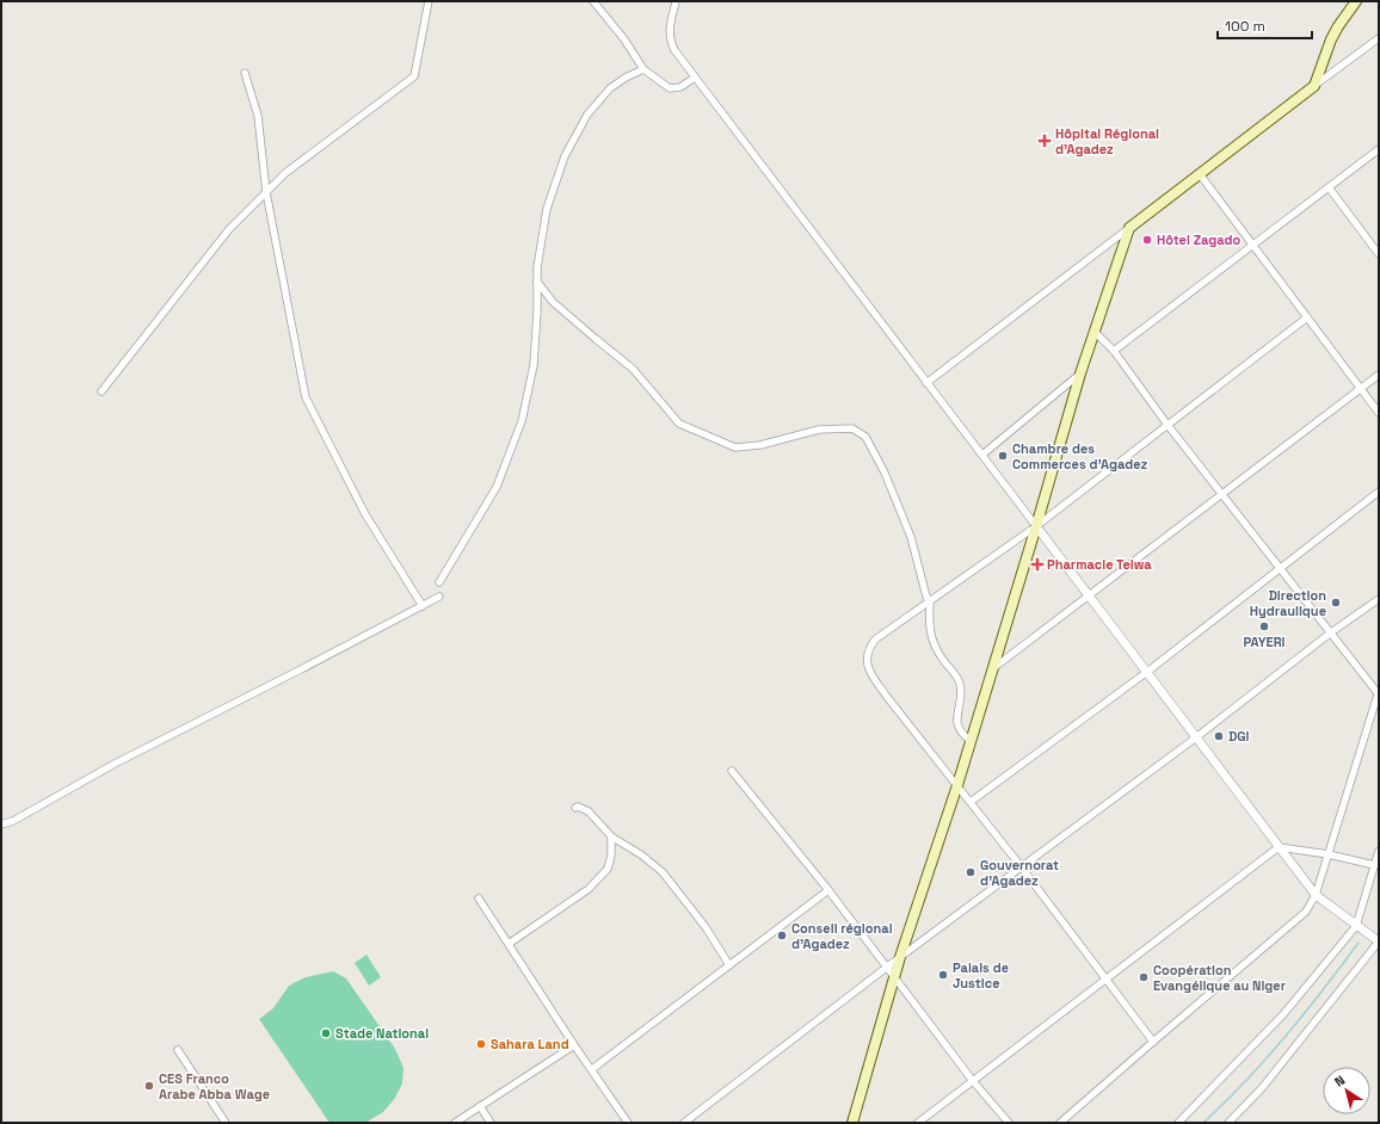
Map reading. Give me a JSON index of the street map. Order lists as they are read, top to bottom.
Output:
{
  "places": {
    "health": ["Hôpital Régional d'Agadez", "Pharmacie Telwa"],
    "other": [
      "Hôtel Zagado",
      "Chambre des Commerces d’Agadez",
      "Direction Hydraulique",
      "PAYERI",
      "DGI",
      "Gouvernorat d'Agadez",
      "Conseil régional d'Agadez",
      "Palais de Justice",
      "Coopération Evangélique au Niger",
      "Stade National",
      "Sahara Land",
      "CES Franco Arabe Abba Wage"
    ]
  },
  "scale_bar": "100 m",
  "north": "top left"
}
